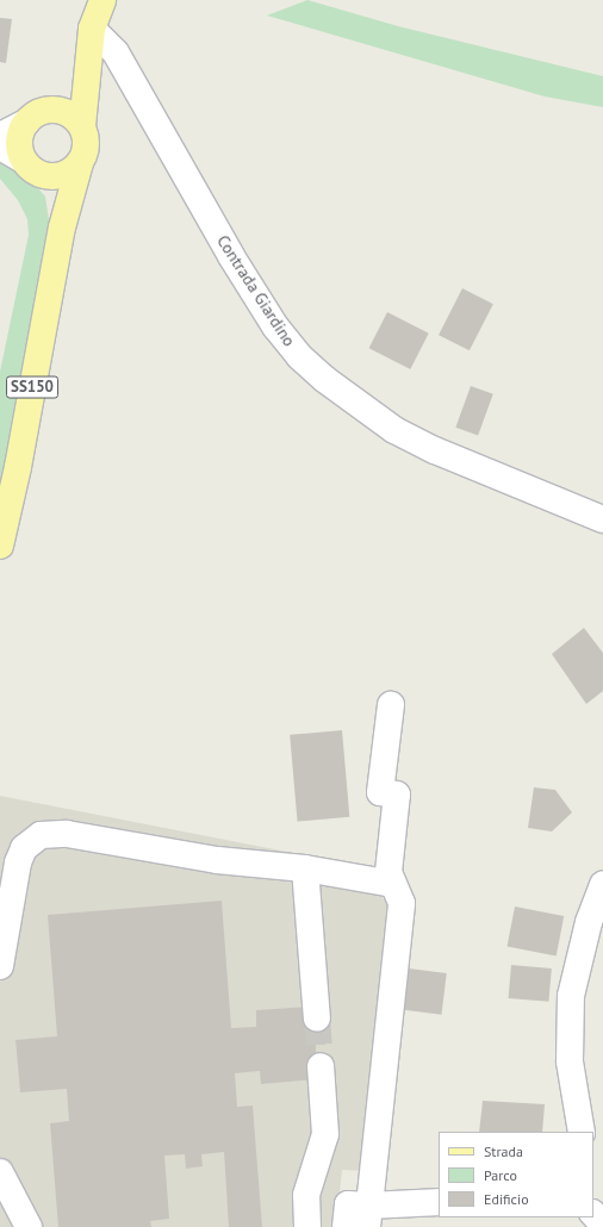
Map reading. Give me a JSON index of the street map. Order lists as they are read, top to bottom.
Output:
{
  "streets": {
    "main road": ["SS150"],
    "street": ["Contrada Giardino"]
  },
  "legend": ["Strada", "Parco", "Edificio"]
}
